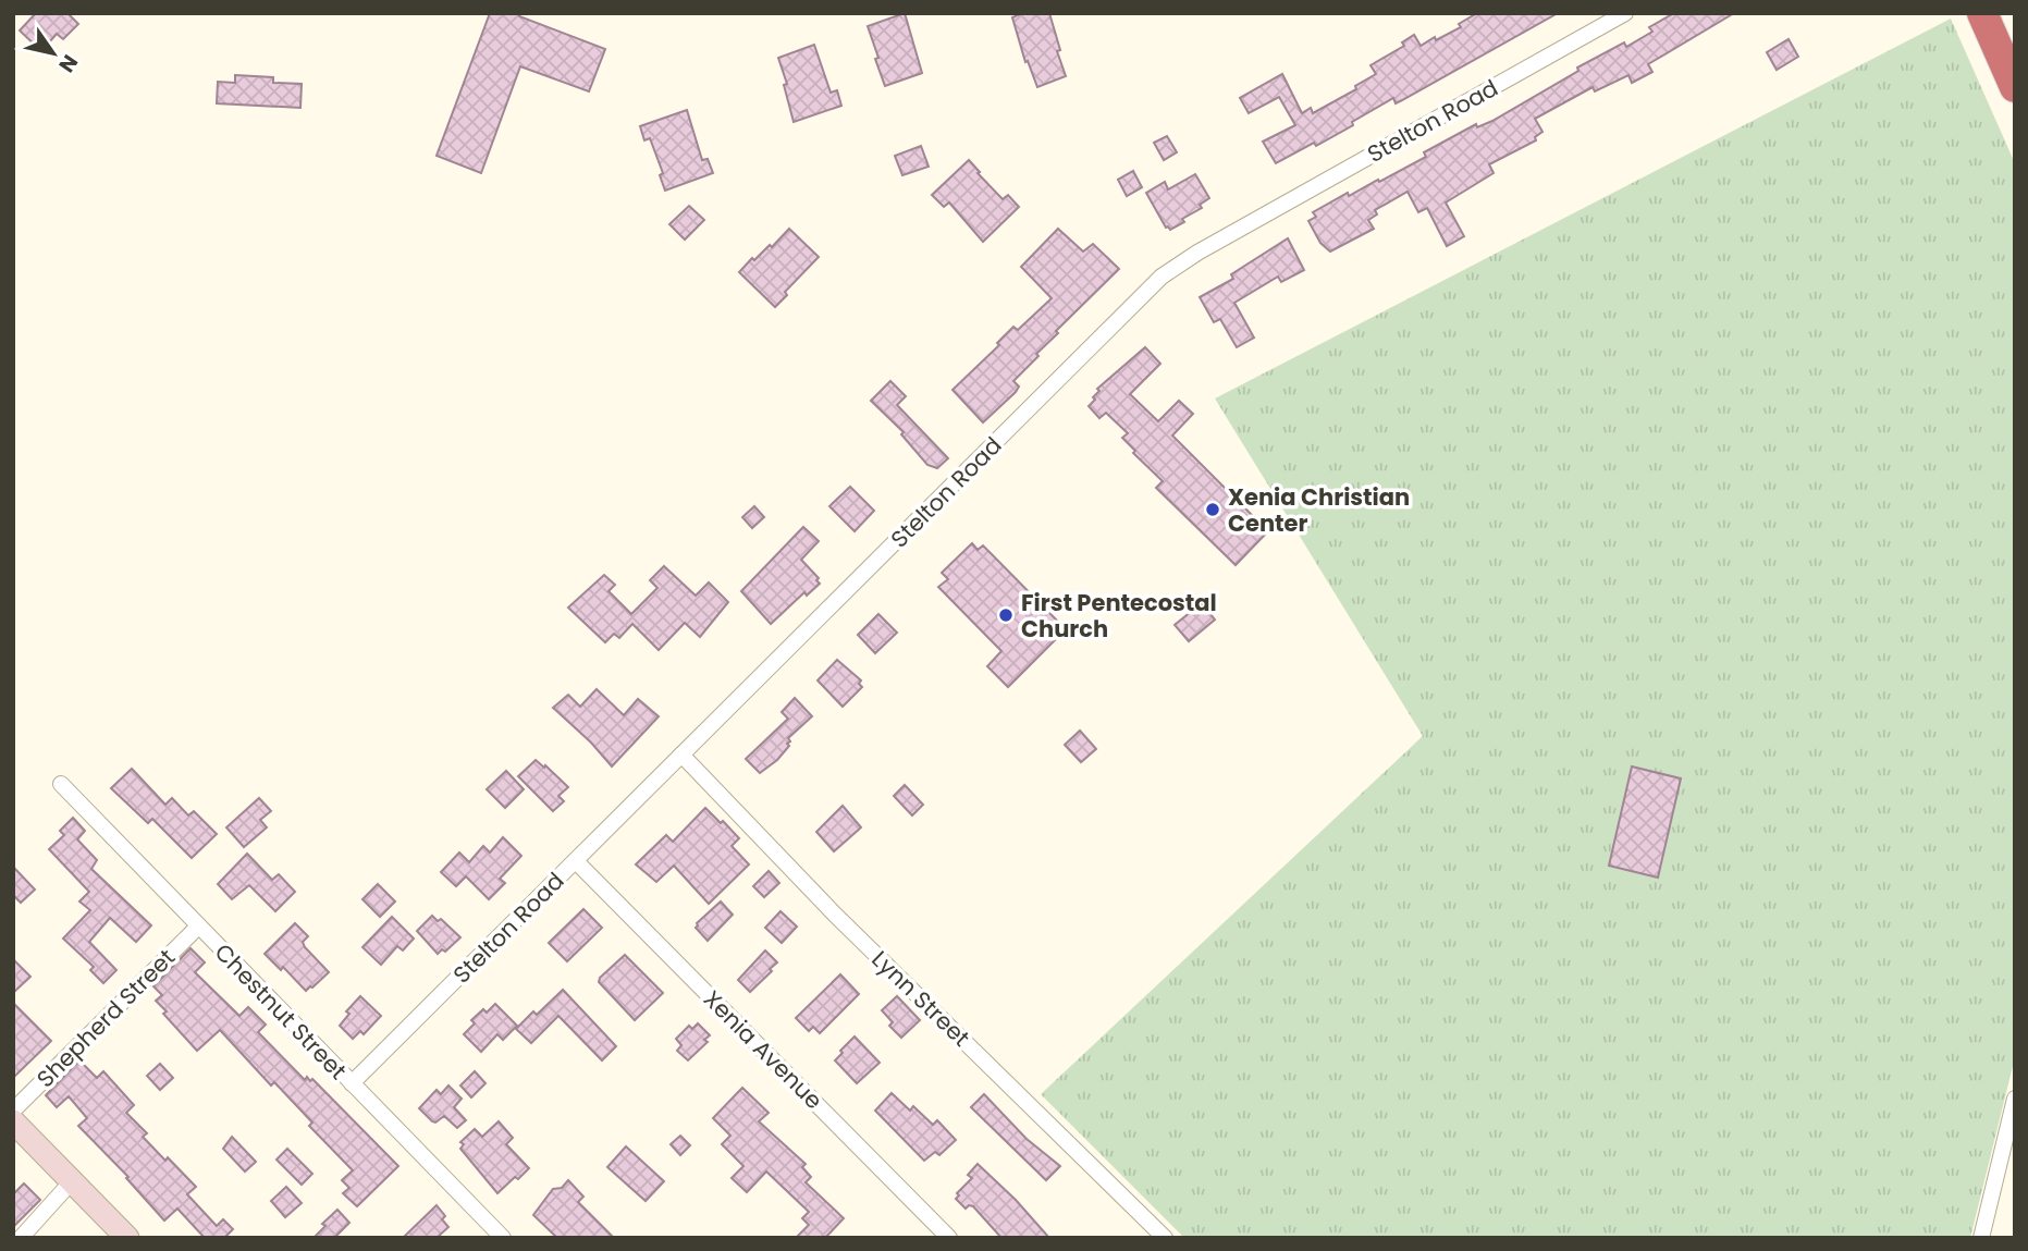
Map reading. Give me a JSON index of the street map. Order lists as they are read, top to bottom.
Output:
{
  "streets": {
    "street": [
      "Stelton Road",
      "Lynn Street",
      "Chestnut Street",
      "Shepherd Street",
      "Xenia Avenue"
    ]
  },
  "crossings": [
    ["Stelton Road", "Lynn Street"],
    ["Stelton Road", "Chestnut Street"],
    ["Stelton Road", "Xenia Avenue"],
    ["Chestnut Street", "Shepherd Street"]
  ],
  "places": ["Xenia Christian Center", "First Pentecostal Church"],
  "north": "bottom right"
}
